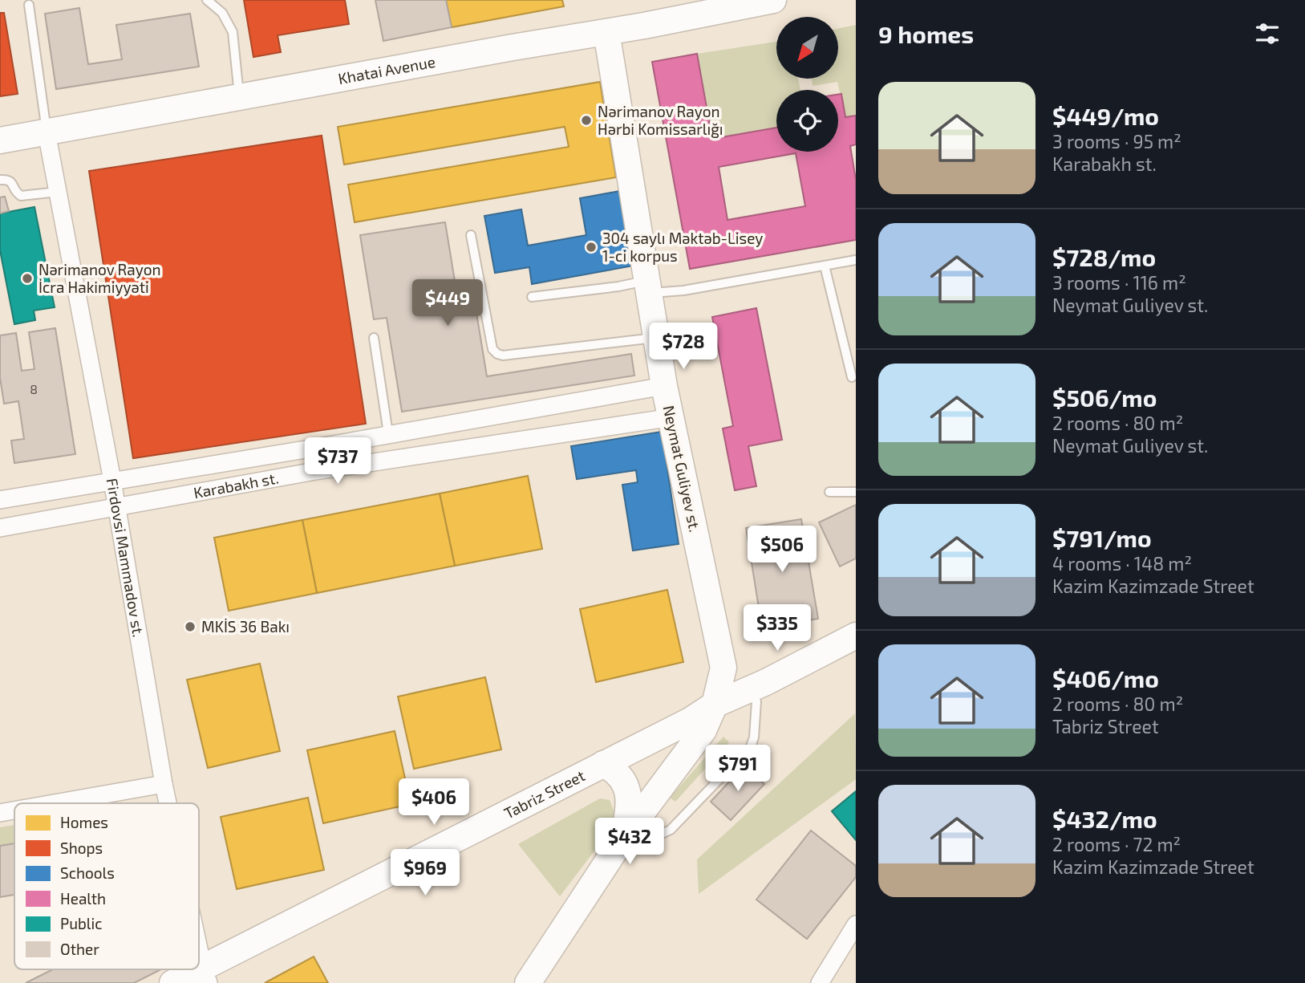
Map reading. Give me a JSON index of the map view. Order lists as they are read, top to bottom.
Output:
{
  "streets": {
    "main road": ["Khatai Avenue", "Neymat Guliyev st.", "Tabriz Street"],
    "street": ["Karabakh st.", "Firdovsi Mammadov st."]
  },
  "crossings": [
    ["Khatai Avenue", "Neymat Guliyev st."],
    ["Khatai Avenue", "Firdovsi Mammadov st."],
    ["Neymat Guliyev st.", "Karabakh st."],
    ["Neymat Guliyev st.", "Tabriz Street"],
    ["Karabakh st.", "Firdovsi Mammadov st."],
    ["Firdovsi Mammadov st.", "Tabriz Street"]
  ],
  "places": [
    "Nərimanov Rayon Hərbi Komissarlığı",
    "304 saylı Məktəb-Lisey 1-ci korpus",
    "Nərimanov Rayon İcra Hakimiyyəti",
    "MKİS 36 Bakı"
  ],
  "house_numbers": ["8"],
  "legend": [
    "Homes",
    "Shops",
    "Schools",
    "Health",
    "Public",
    "Other"
  ],
  "north": "bottom left",
  "page": {
    "heading": "9 homes",
    "list": [
      {
        "name": "$449/mo",
        "note": "3 rooms · 95 m² · Karabakh st."
      },
      {
        "name": "$728/mo",
        "note": "3 rooms · 116 m² · Neymat Guliyev st."
      },
      {
        "name": "$506/mo",
        "note": "2 rooms · 80 m² · Neymat Guliyev st."
      },
      {
        "name": "$791/mo",
        "note": "4 rooms · 148 m² · Kazim Kazimzade Street"
      },
      {
        "name": "$406/mo",
        "note": "2 rooms · 80 m² · Tabriz Street"
      },
      {
        "name": "$432/mo",
        "note": "2 rooms · 72 m² · Kazim Kazimzade Street"
      }
    ],
    "price": [
      "$449",
      "$728",
      "$737",
      "$506",
      "$335",
      "$791",
      "$406",
      "$432",
      "$969"
    ]
  }
}
